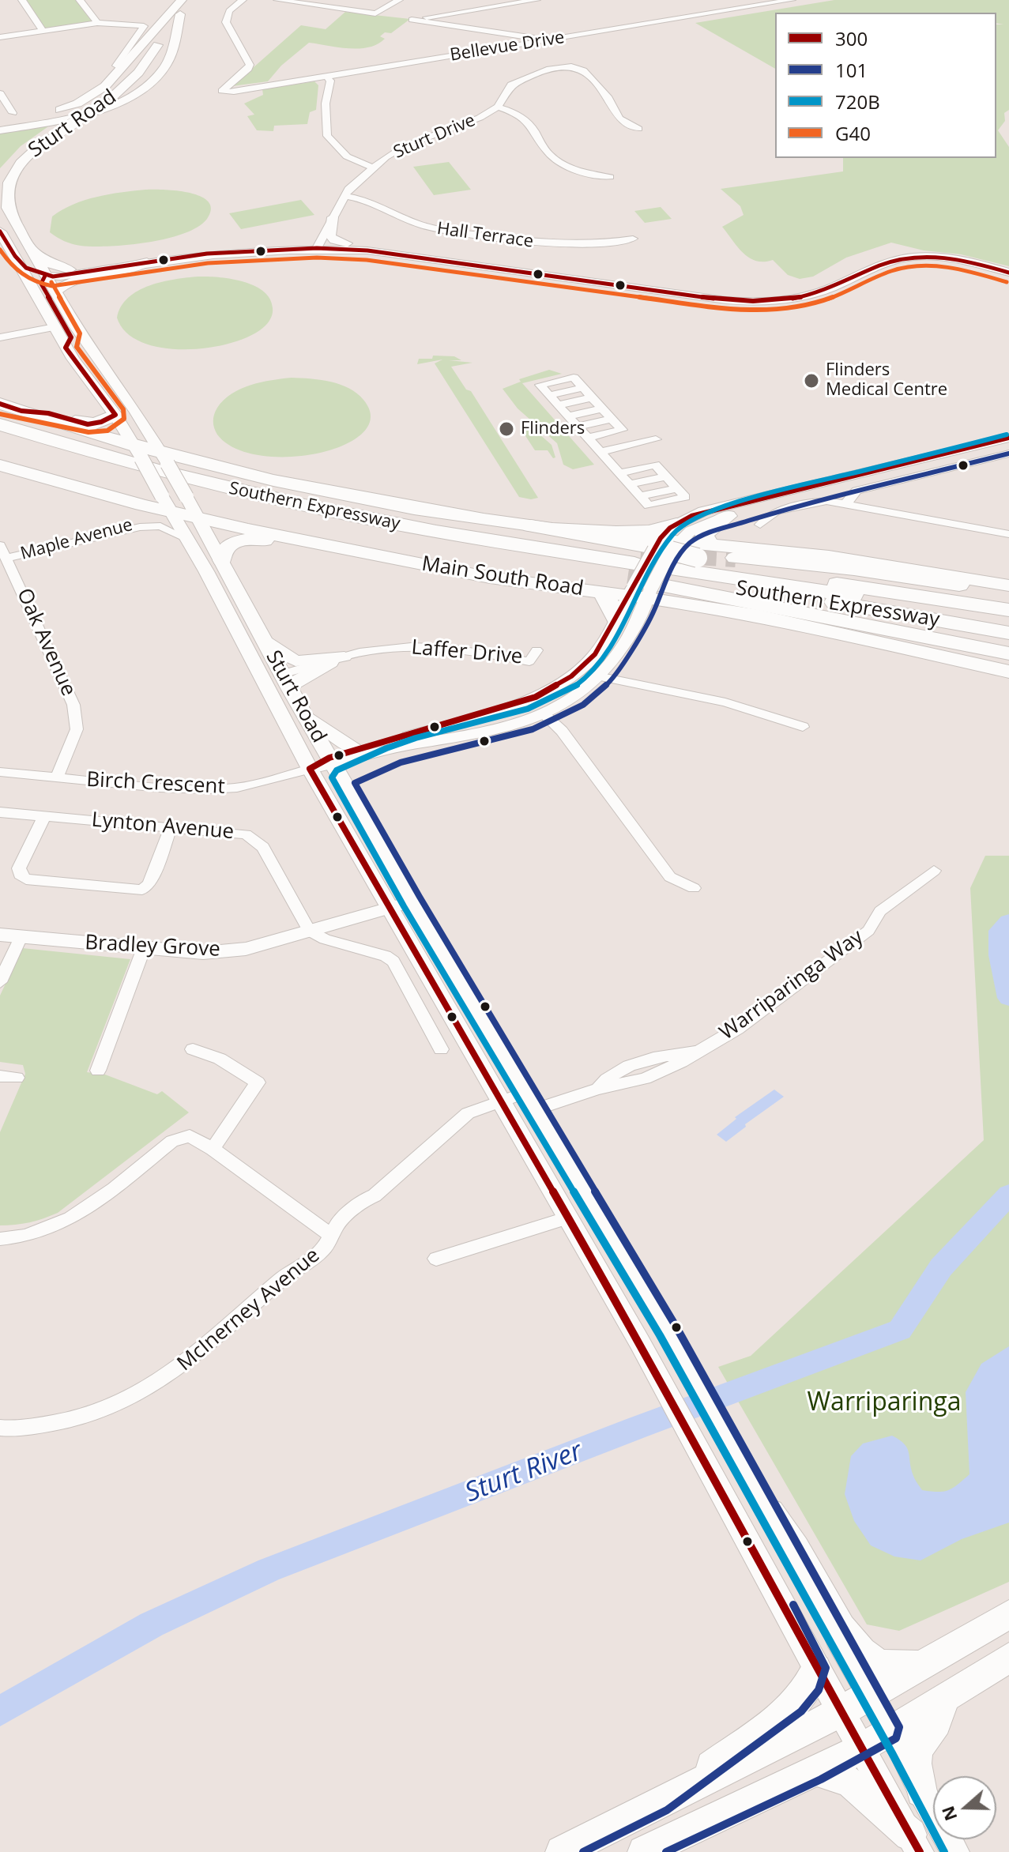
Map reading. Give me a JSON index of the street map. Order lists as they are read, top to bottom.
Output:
{
  "streets": {
    "highway": ["Southern Expressway", "Main South Road"],
    "main road": ["Sturt Road"],
    "street": [
      "Bellevue Drive",
      "Sturt Drive",
      "Hall Terrace",
      "Maple Avenue",
      "Oak Avenue",
      "Laffer Drive",
      "Birch Crescent",
      "Lynton Avenue",
      "Bradley Grove",
      "Warriparinga Way",
      "McInerney Avenue"
    ]
  },
  "crossings": [
    ["Bellevue Drive", "Sturt Drive"],
    ["Sturt Road", "Maple Avenue"],
    ["Sturt Road", "Main South Road"],
    ["Sturt Road", "Birch Crescent"],
    ["Sturt Road", "Bradley Grove"],
    ["Sturt Road", "Warriparinga Way"],
    ["Sturt Road", "McInerney Avenue"],
    ["Sturt Drive", "Hall Terrace"],
    ["Southern Expressway", "Main South Road"],
    ["Maple Avenue", "Oak Avenue"],
    ["Oak Avenue", "Birch Crescent"],
    ["Lynton Avenue", "Bradley Grove"],
    ["Warriparinga Way", "McInerney Avenue"]
  ],
  "water": ["Sturt River"],
  "parks": ["Warriparinga"],
  "places": ["Flinders Medical Centre", "Flinders"],
  "lines": [
    "transit line 300",
    "transit line G40",
    "transit line 720B",
    "transit line 101"
  ],
  "legend": [
    "300",
    "101",
    "720B",
    "G40"
  ],
  "north": "left"
}
